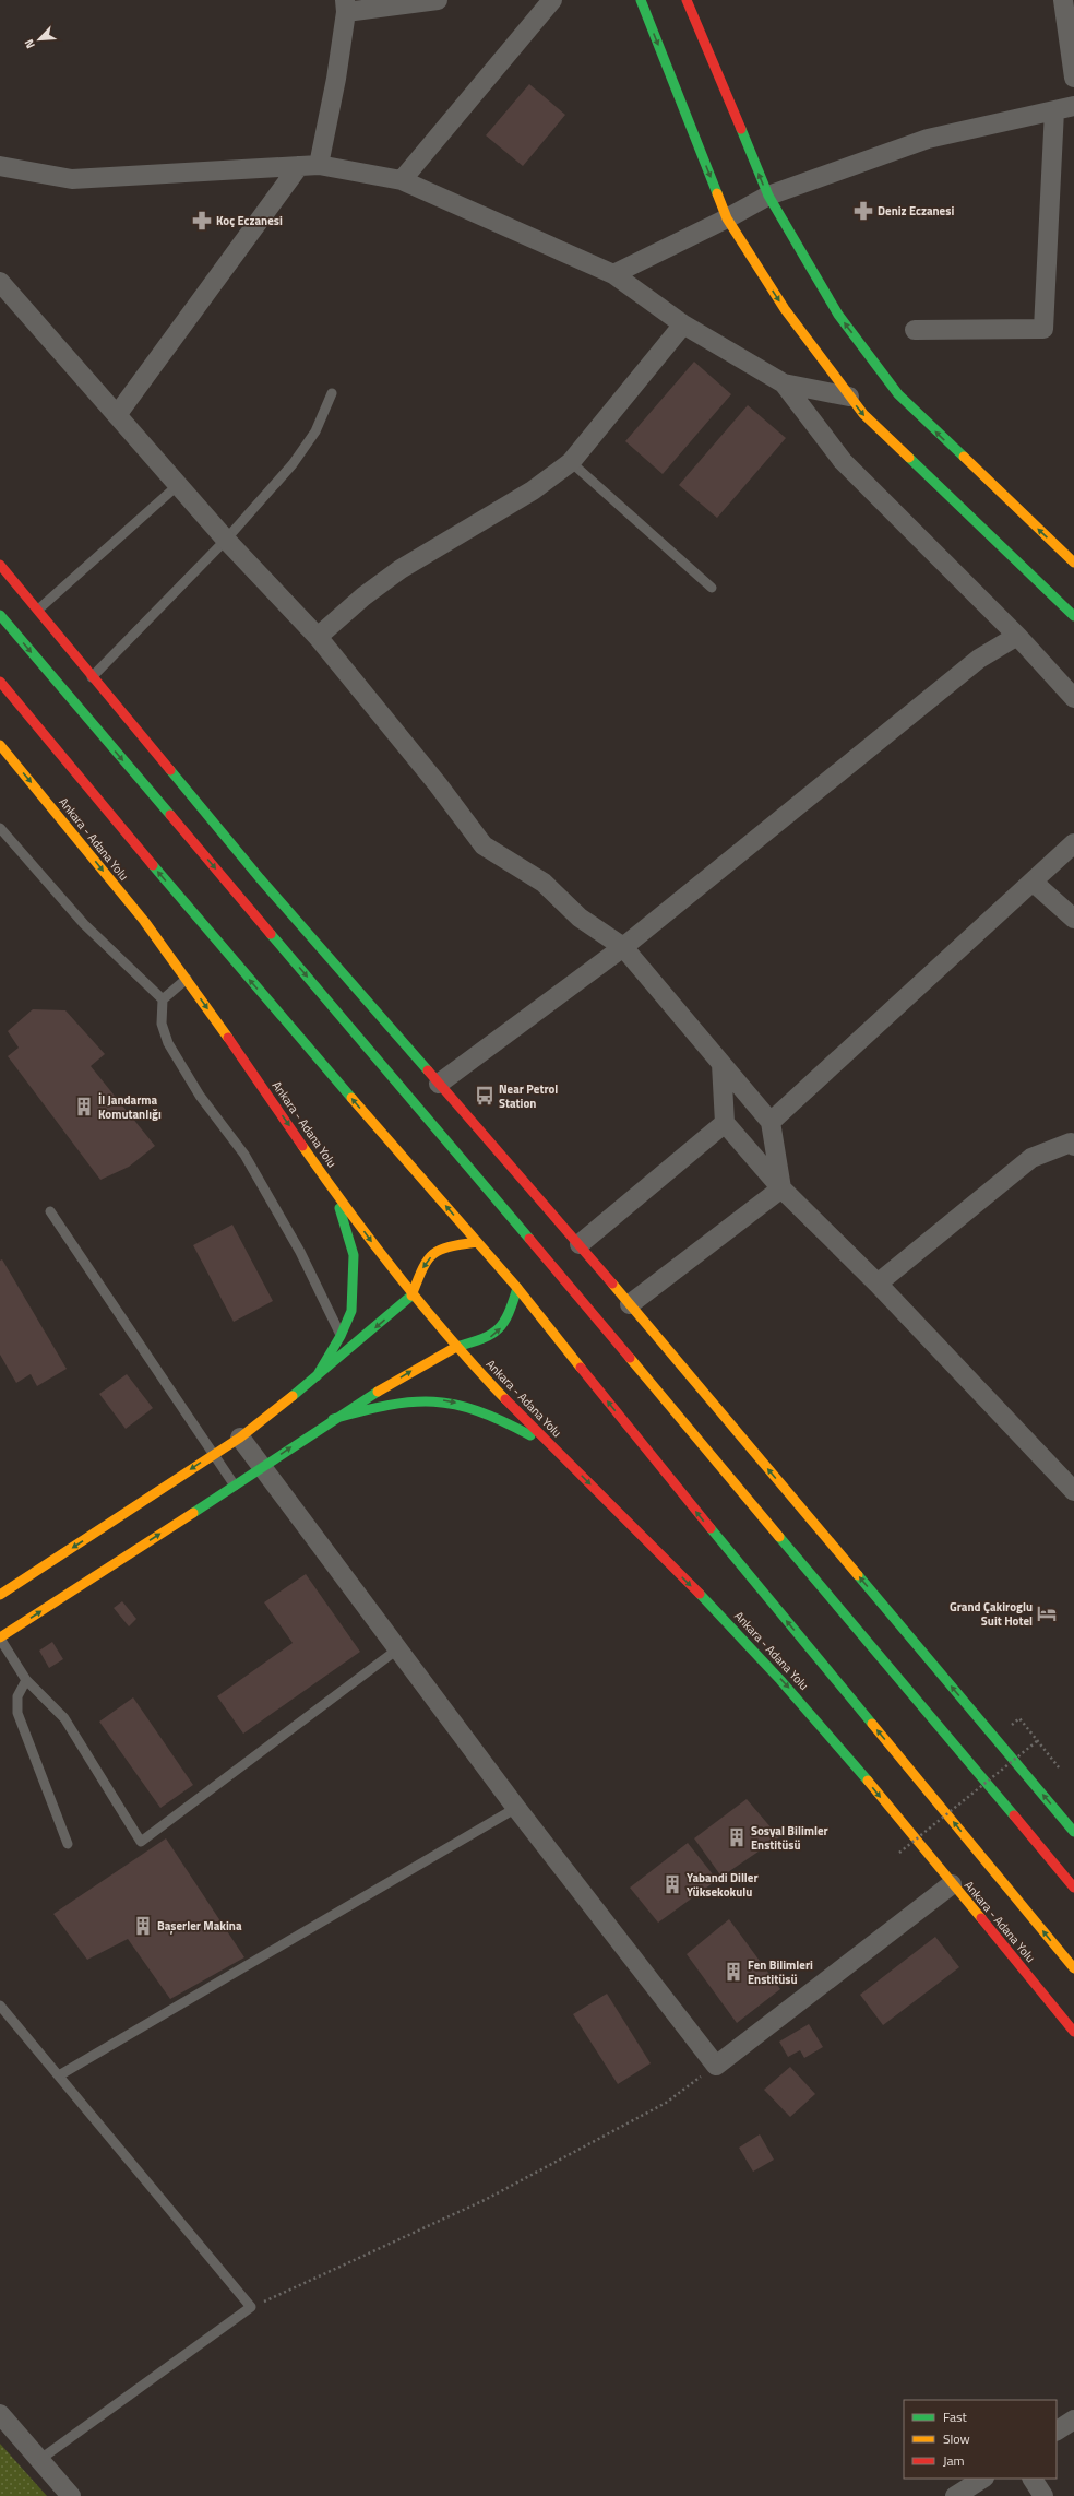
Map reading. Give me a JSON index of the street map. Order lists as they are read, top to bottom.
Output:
{
  "streets": {
    "main road": ["Ankara - Adana Yolu"]
  },
  "places": {
    "pharmacy": ["Deniz Eczanesi", "Koç Eczanesi"],
    "bus stop": ["Near Petrol Station"],
    "building": [
      "İl Jandarma Komutanlığı",
      "Sosyal Bilimler Enstitüsü",
      "Yabandi Diller Yüksekokulu",
      "Başerler Makina",
      "Fen Bilimleri Enstitüsü"
    ],
    "hotel": ["Grand Çakiroglu Suit Hotel"]
  },
  "legend": ["Fast", "Slow", "Jam"],
  "north": "bottom left"
}
